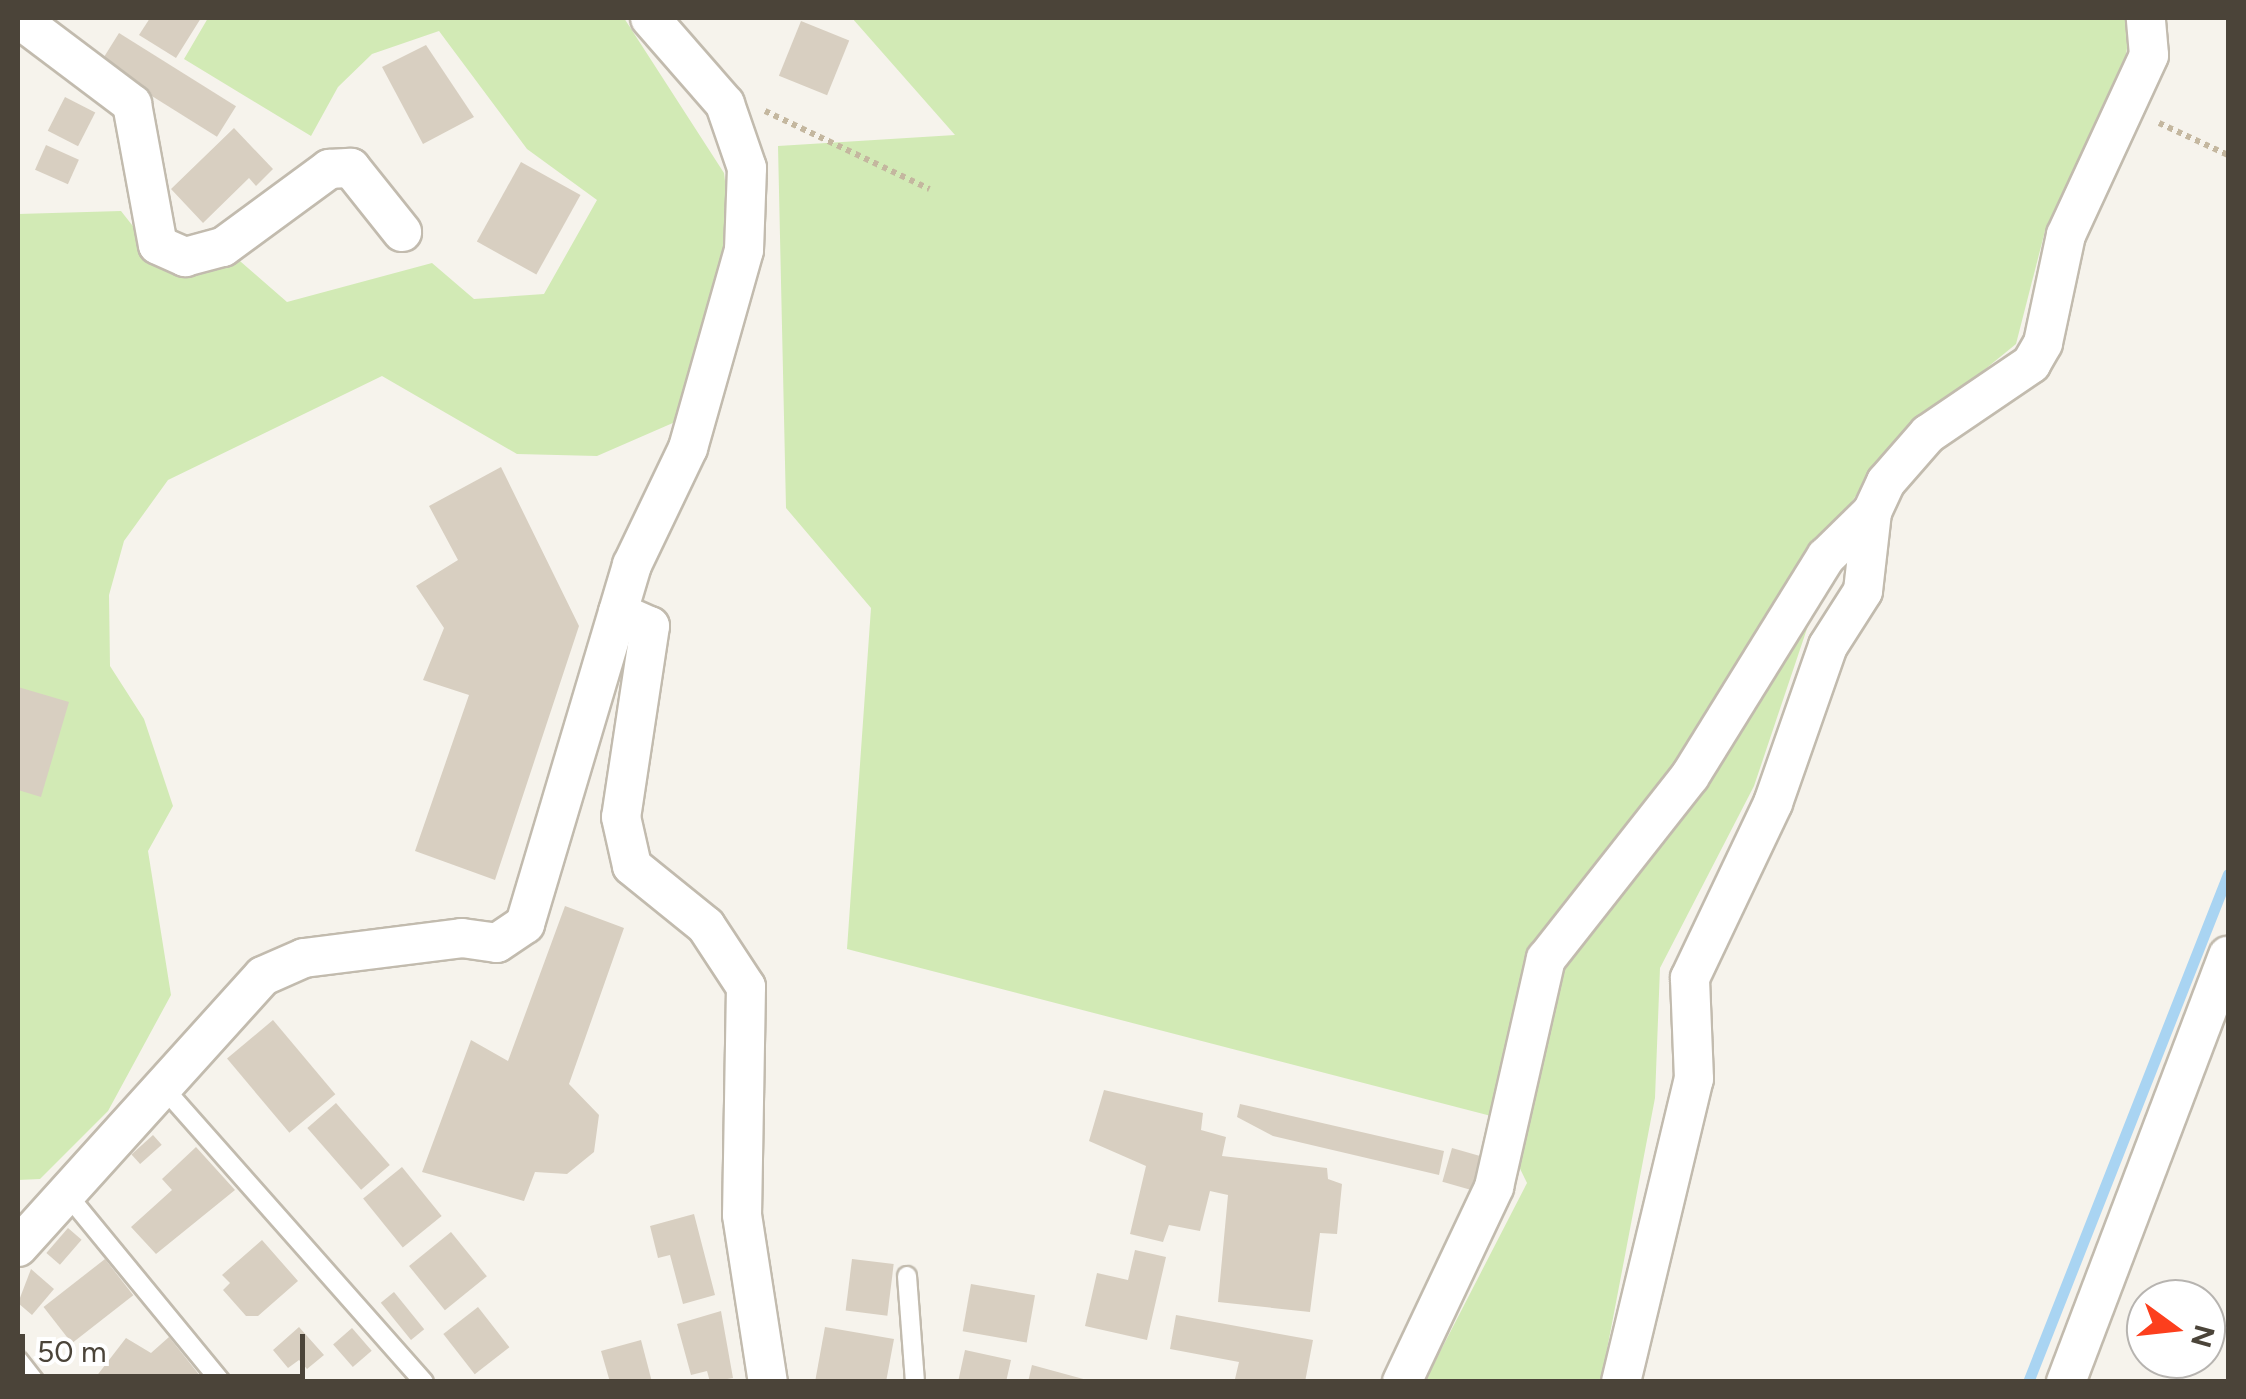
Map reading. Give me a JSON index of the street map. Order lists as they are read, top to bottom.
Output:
{
  "scale_bar": "50 m",
  "north": "right"
}
